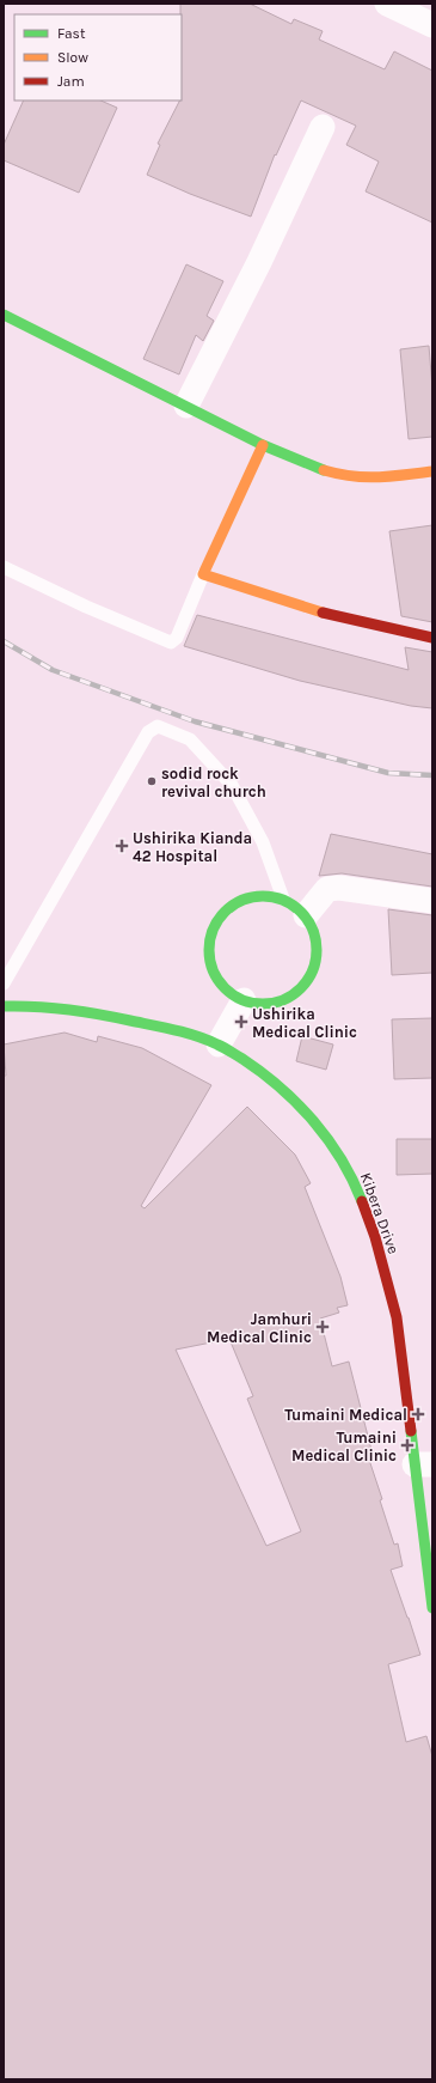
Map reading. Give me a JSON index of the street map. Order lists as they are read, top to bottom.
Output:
{
  "streets": {
    "street": ["Kibera Drive"]
  },
  "places": {
    "other": ["sodid rock revival church"],
    "health": [
      "Ushirika Kianda 42 Hospital",
      "Ushirika Medical Clinic",
      "Jamhuri Medical Clinic",
      "Tumaini Medical",
      "Tumaini Medical Clinic"
    ]
  },
  "legend": ["Fast", "Slow", "Jam"]
}
